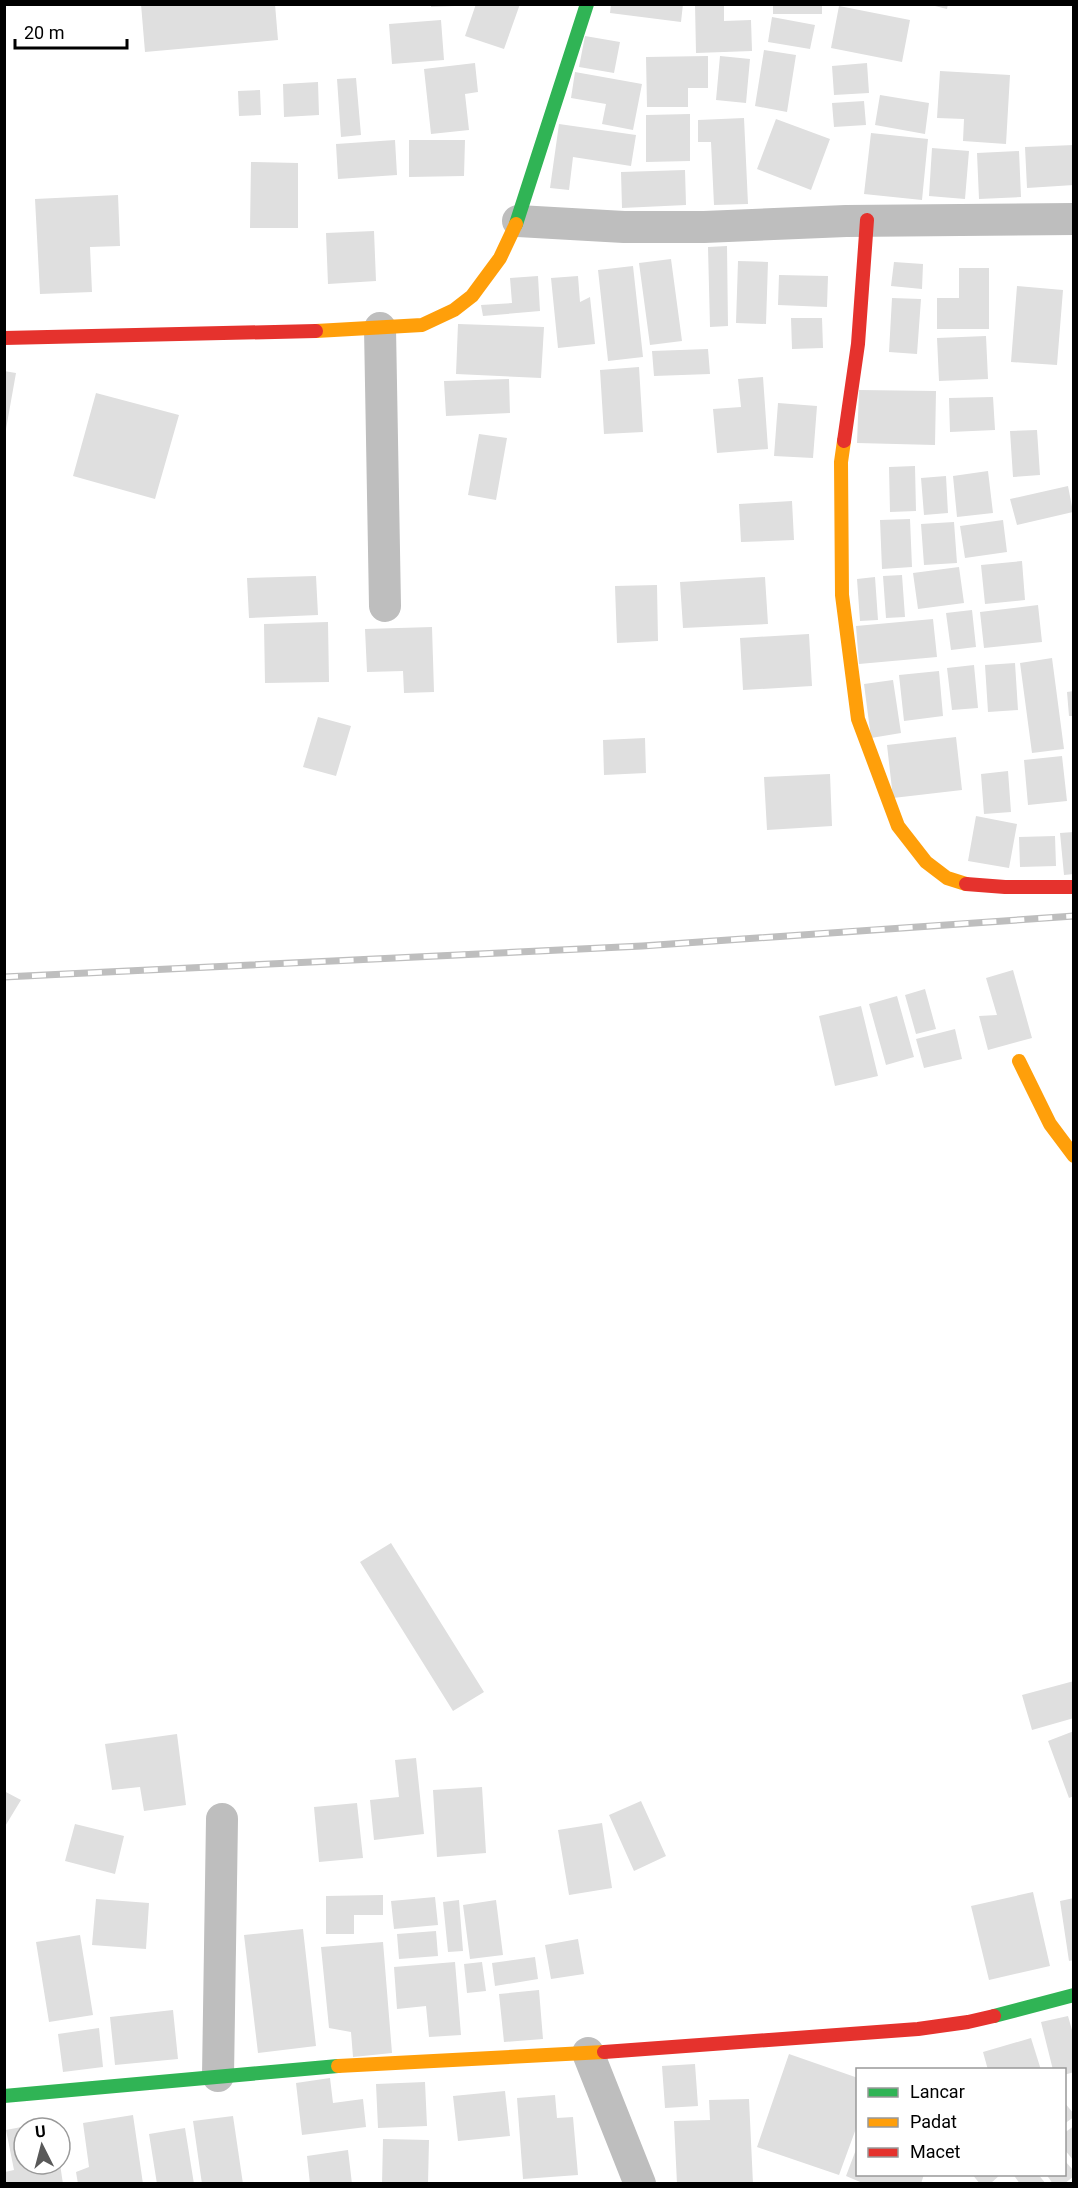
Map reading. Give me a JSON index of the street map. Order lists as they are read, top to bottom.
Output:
{
  "legend": ["Lancar", "Padat", "Macet"],
  "scale_bar": "20 m",
  "north": "top"
}
